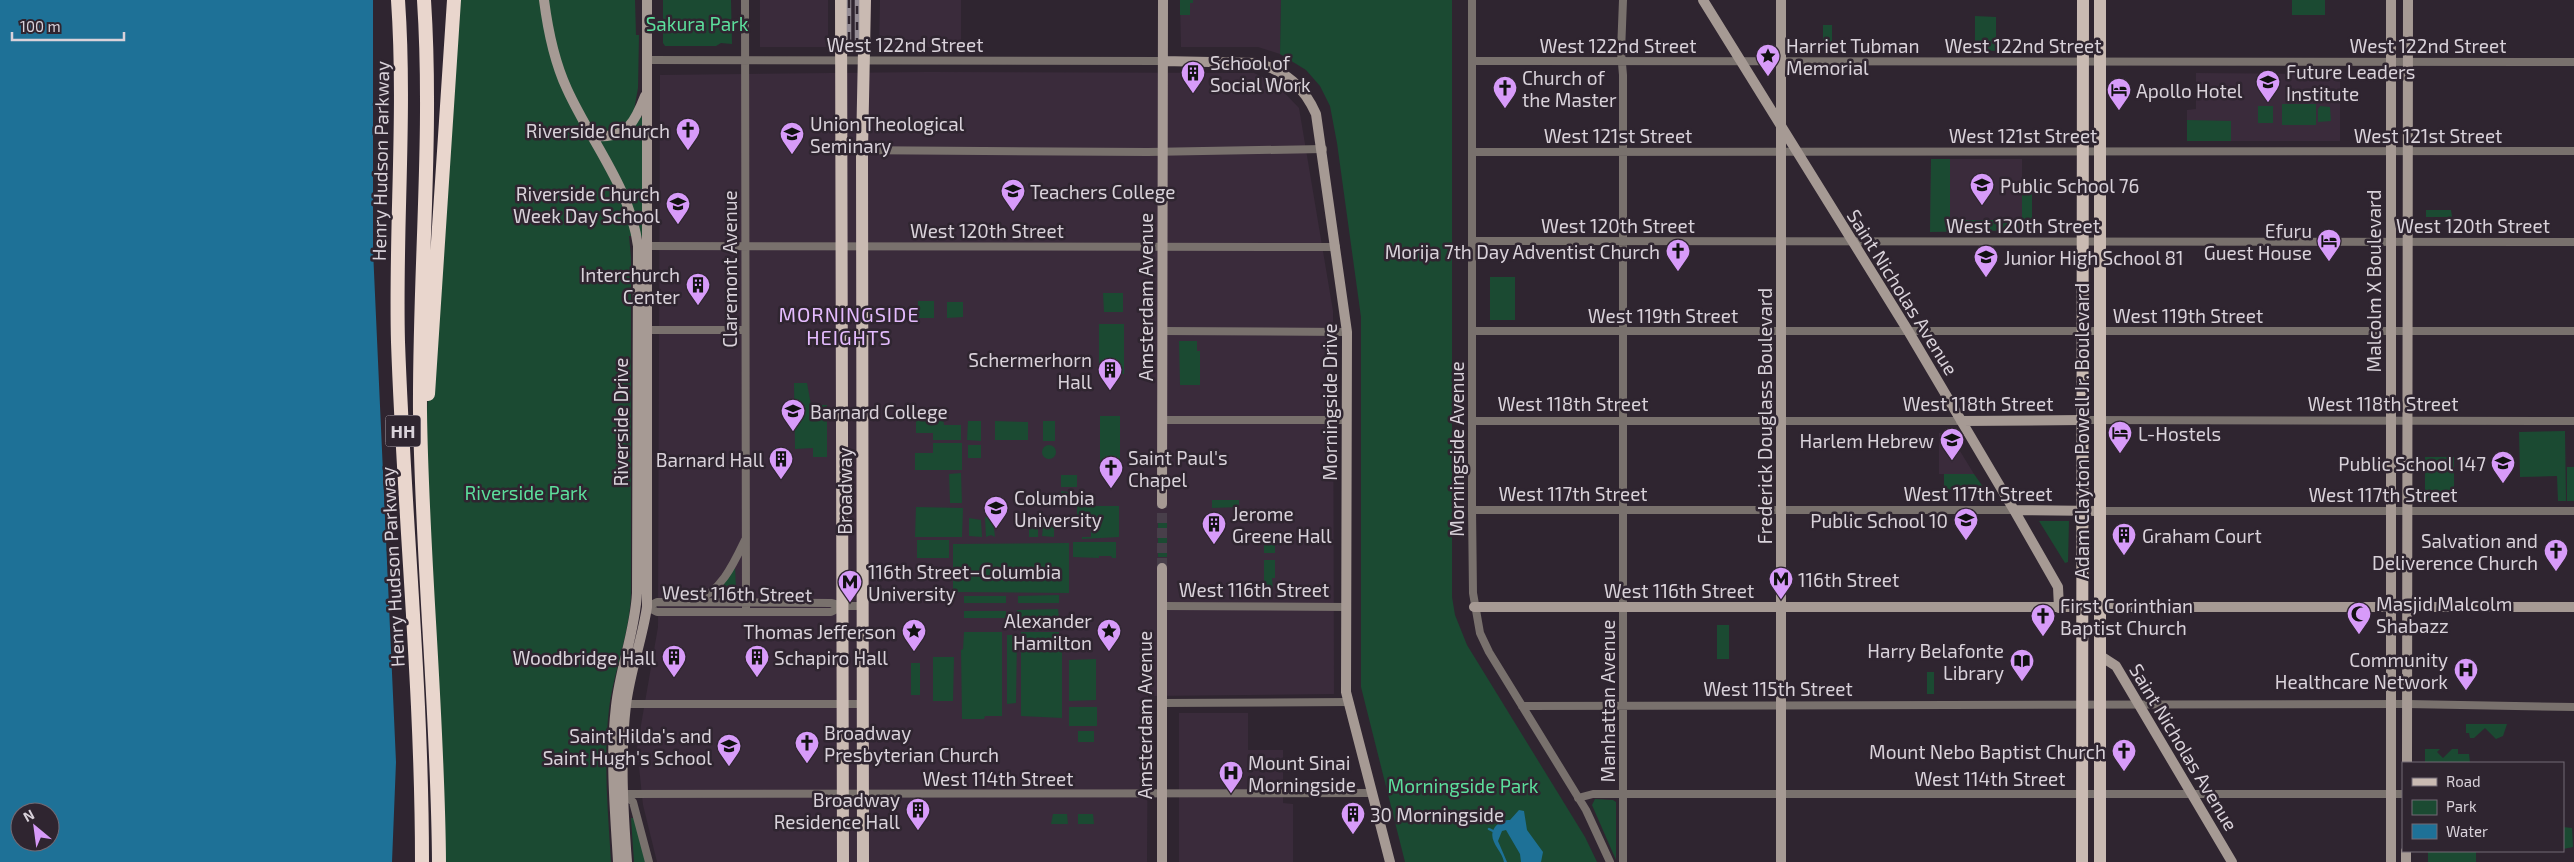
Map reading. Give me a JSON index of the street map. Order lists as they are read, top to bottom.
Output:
{
  "streets": {
    "highway": ["Henry Hudson Parkway", "HH"],
    "main road": [
      "Malcolm X Boulevard",
      "Saint Nicholas Avenue",
      "Amsterdam Avenue",
      "Morningside Drive",
      "West 118th Street",
      "Frederick Douglass Boulevard",
      "Riverside Drive",
      "Adam Clayton Powell Jr. Boulevard",
      "Broadway",
      "West 117th Street",
      "West 116th Street"
    ],
    "street": [
      "West 122nd Street",
      "West 121st Street",
      "West 120th Street",
      "Claremont Avenue",
      "West 119th Street",
      "Morningside Avenue",
      "West 115th Street",
      "Manhattan Avenue",
      "West 114th Street"
    ]
  },
  "crossings": [
    ["West 122nd Street", "Claremont Avenue"],
    ["West 122nd Street", "Malcolm X Boulevard"],
    ["West 122nd Street", "Saint Nicholas Avenue"],
    ["West 122nd Street", "Amsterdam Avenue"],
    ["West 122nd Street", "Morningside Drive"],
    ["West 122nd Street", "Frederick Douglass Boulevard"],
    ["West 122nd Street", "Riverside Drive"],
    ["West 122nd Street", "Adam Clayton Powell Jr. Boulevard"],
    ["West 122nd Street", "Morningside Avenue"],
    ["West 122nd Street", "Broadway"],
    ["West 122nd Street", "Manhattan Avenue"],
    ["West 121st Street", "Malcolm X Boulevard"],
    ["West 121st Street", "Saint Nicholas Avenue"],
    ["West 121st Street", "Frederick Douglass Boulevard"],
    ["West 121st Street", "Adam Clayton Powell Jr. Boulevard"],
    ["West 121st Street", "Morningside Avenue"],
    ["West 121st Street", "Manhattan Avenue"],
    ["West 120th Street", "Claremont Avenue"],
    ["West 120th Street", "Malcolm X Boulevard"],
    ["West 120th Street", "Saint Nicholas Avenue"],
    ["West 120th Street", "Amsterdam Avenue"],
    ["West 120th Street", "Morningside Drive"],
    ["West 120th Street", "Frederick Douglass Boulevard"],
    ["West 120th Street", "Riverside Drive"],
    ["West 120th Street", "Adam Clayton Powell Jr. Boulevard"],
    ["West 120th Street", "Morningside Avenue"],
    ["West 120th Street", "Broadway"],
    ["West 120th Street", "Manhattan Avenue"],
    ["Claremont Avenue", "West 116th Street"],
    ["Malcolm X Boulevard", "West 119th Street"],
    ["Malcolm X Boulevard", "West 118th Street"],
    ["Malcolm X Boulevard", "West 117th Street"],
    ["Malcolm X Boulevard", "West 116th Street"],
    ["Malcolm X Boulevard", "West 115th Street"],
    ["Malcolm X Boulevard", "West 114th Street"],
    ["Saint Nicholas Avenue", "West 119th Street"],
    ["Saint Nicholas Avenue", "West 118th Street"],
    ["Saint Nicholas Avenue", "Frederick Douglass Boulevard"],
    ["Saint Nicholas Avenue", "Adam Clayton Powell Jr. Boulevard"],
    ["Saint Nicholas Avenue", "West 117th Street"],
    ["Saint Nicholas Avenue", "West 116th Street"],
    ["Saint Nicholas Avenue", "West 115th Street"],
    ["Saint Nicholas Avenue", "West 114th Street"],
    ["Amsterdam Avenue", "Morningside Drive"],
    ["Amsterdam Avenue", "West 116th Street"],
    ["Amsterdam Avenue", "West 114th Street"],
    ["West 119th Street", "Frederick Douglass Boulevard"],
    ["West 119th Street", "Adam Clayton Powell Jr. Boulevard"],
    ["West 119th Street", "Morningside Avenue"],
    ["West 119th Street", "Manhattan Avenue"],
    ["Morningside Drive", "West 116th Street"],
    ["Morningside Drive", "West 114th Street"],
    ["West 118th Street", "Frederick Douglass Boulevard"],
    ["West 118th Street", "Adam Clayton Powell Jr. Boulevard"],
    ["West 118th Street", "Morningside Avenue"],
    ["West 118th Street", "Manhattan Avenue"],
    ["Frederick Douglass Boulevard", "West 117th Street"],
    ["Frederick Douglass Boulevard", "West 116th Street"],
    ["Frederick Douglass Boulevard", "West 115th Street"],
    ["Frederick Douglass Boulevard", "West 114th Street"],
    ["Riverside Drive", "West 116th Street"],
    ["Riverside Drive", "West 114th Street"],
    ["Adam Clayton Powell Jr. Boulevard", "West 117th Street"],
    ["Adam Clayton Powell Jr. Boulevard", "West 116th Street"],
    ["Adam Clayton Powell Jr. Boulevard", "West 115th Street"],
    ["Adam Clayton Powell Jr. Boulevard", "West 114th Street"],
    ["Morningside Avenue", "West 117th Street"],
    ["Morningside Avenue", "West 116th Street"],
    ["Morningside Avenue", "West 115th Street"],
    ["Morningside Avenue", "West 114th Street"],
    ["Broadway", "West 116th Street"],
    ["Broadway", "West 114th Street"],
    ["West 117th Street", "Manhattan Avenue"],
    ["West 116th Street", "Manhattan Avenue"],
    ["West 115th Street", "Manhattan Avenue"],
    ["Manhattan Avenue", "West 114th Street"]
  ],
  "districts": ["MORNINGSIDE HEIGHTS"],
  "parks": ["Sakura Park", "Riverside Park", "Morningside Park"],
  "places": {
    "place": ["Harriet Tubman Memorial", "Thomas Jefferson", "Alexander Hamilton"],
    "building": [
      "School of Social Work",
      "Interchurch Center",
      "Schermerhorn Hall",
      "Barnard Hall",
      "Jerome Greene Hall",
      "Graham Court",
      "Woodbridge Hall",
      "Schapiro Hall",
      "Broadway Residence Hall",
      "30 Morningside"
    ],
    "school or university": [
      "Future Leaders Institute",
      "Union Theological Seminary",
      "Public School 76",
      "Teachers College",
      "Riverside Church Week Day School",
      "Junior High School 81",
      "Barnard College",
      "Harlem Hebrew",
      "Public School 147",
      "Columbia University",
      "Public School 10",
      "Saint Hilda's and Saint Hugh's School"
    ],
    "church": [
      "Church of the Master",
      "Riverside Church",
      "Morija 7th Day Adventist Church",
      "Saint Paul's Chapel",
      "Salvation and Deliverence Church",
      "First Corinthian Baptist Church",
      "Broadway Presbyterian Church",
      "Mount Nebo Baptist Church"
    ],
    "hotel": ["Apollo Hotel", "Efuru Guest House", "L-Hostels"],
    "metro station": ["116th Street", "116th Street–Columbia University"],
    "mosque": ["Masjid Malcolm Shabazz"],
    "library": ["Harry Belafonte Library"],
    "hospital": ["Community Healthcare Network", "Mount Sinai Morningside"]
  },
  "legend": ["Road", "Park", "Water"],
  "scale_bar": "100 m",
  "north": "top left"
}
